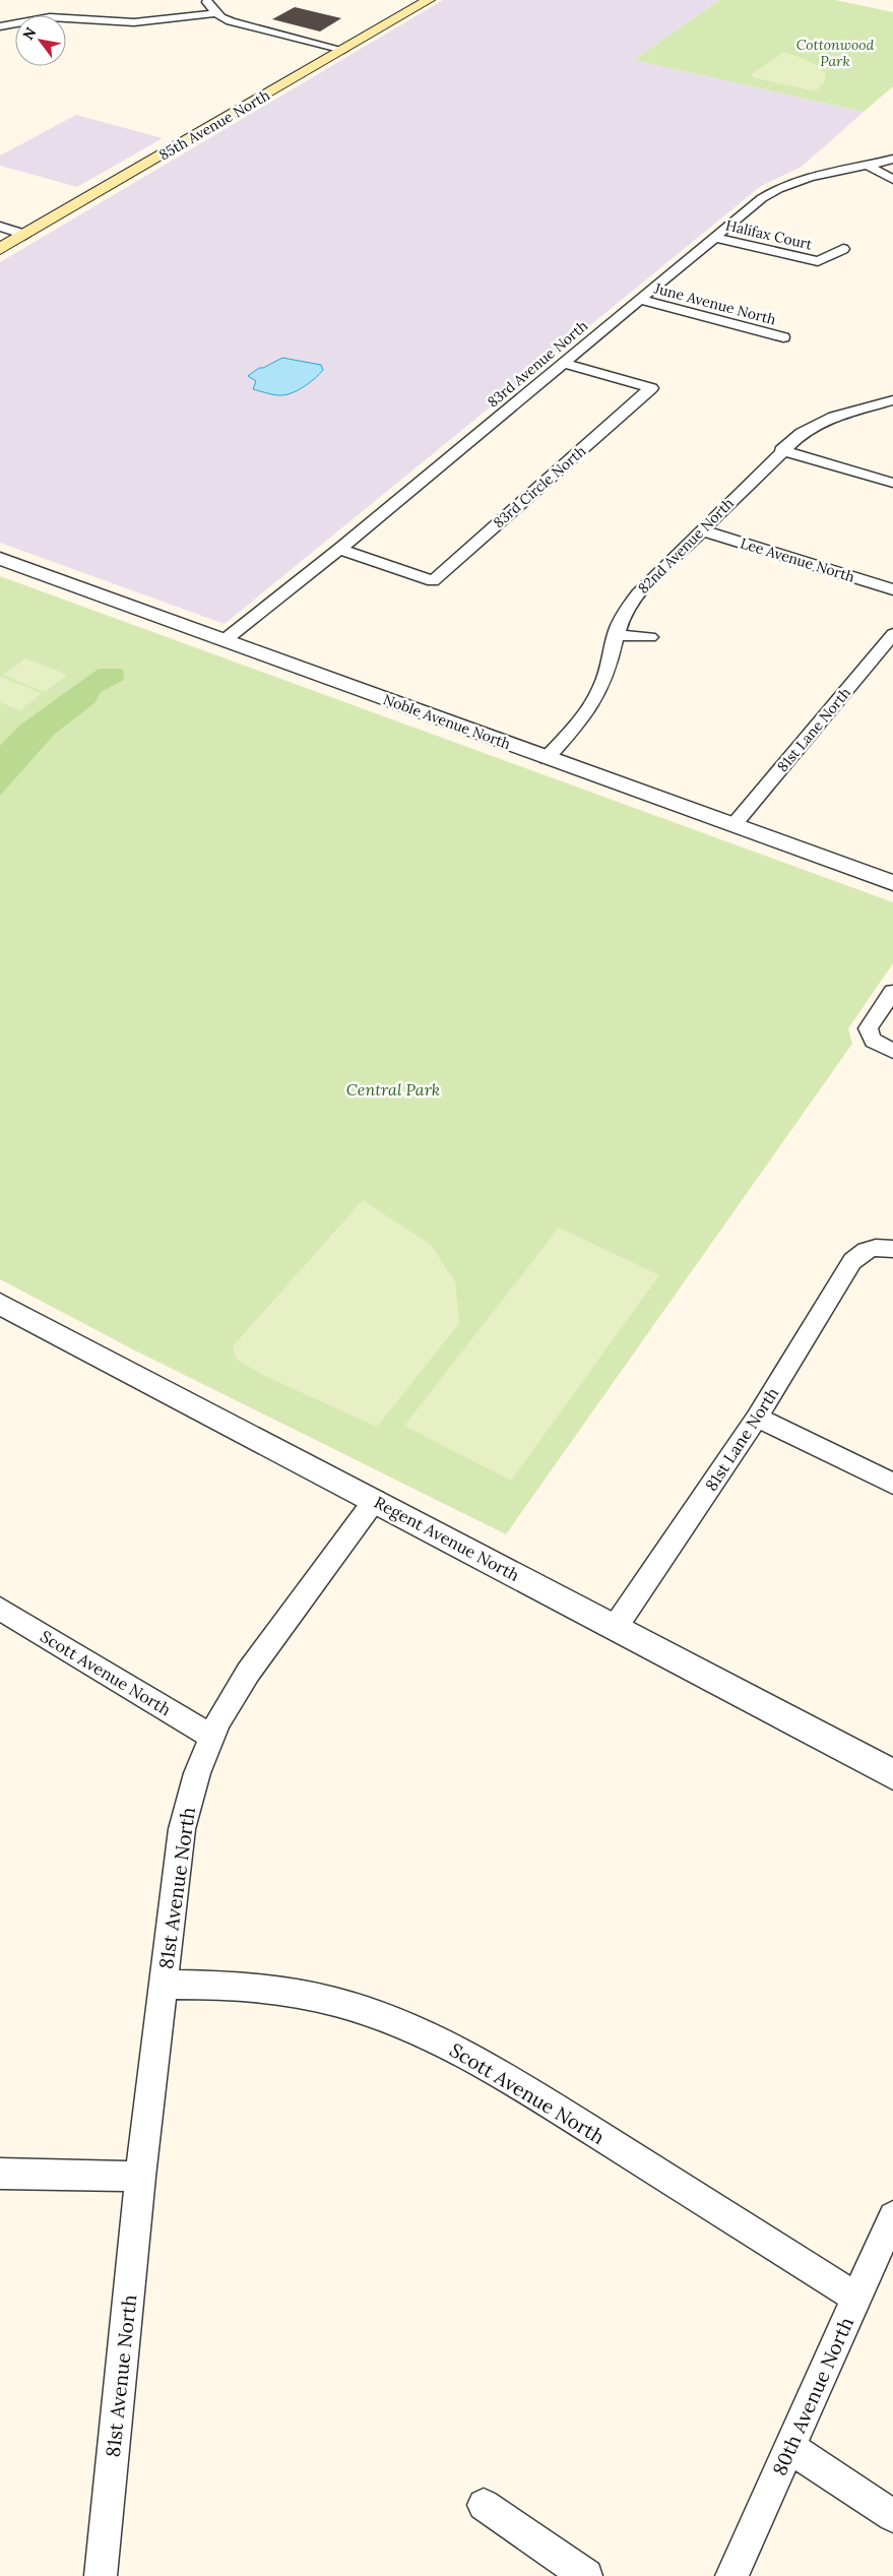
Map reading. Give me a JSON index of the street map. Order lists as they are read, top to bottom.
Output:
{
  "streets": {
    "main road": ["85th Avenue North"],
    "street": [
      "Halifax Court",
      "June Avenue North",
      "83rd Avenue North",
      "83rd Circle North",
      "82nd Avenue North",
      "Lee Avenue North",
      "Noble Avenue North",
      "81st Lane North",
      "Regent Avenue North",
      "Scott Avenue North",
      "81st Avenue North",
      "80th Avenue North"
    ]
  },
  "crossings": [
    ["Halifax Court", "83rd Avenue North"],
    ["June Avenue North", "83rd Avenue North"],
    ["83rd Avenue North", "83rd Circle North"],
    ["83rd Avenue North", "Noble Avenue North"],
    ["82nd Avenue North", "Lee Avenue North"],
    ["82nd Avenue North", "Noble Avenue North"],
    ["Noble Avenue North", "81st Lane North"],
    ["81st Lane North", "Regent Avenue North"],
    ["Regent Avenue North", "81st Avenue North"],
    ["Scott Avenue North", "81st Avenue North"],
    ["Scott Avenue North", "80th Avenue North"]
  ],
  "parks": ["Cottonwood Park", "Central Park"],
  "north": "top left"
}
